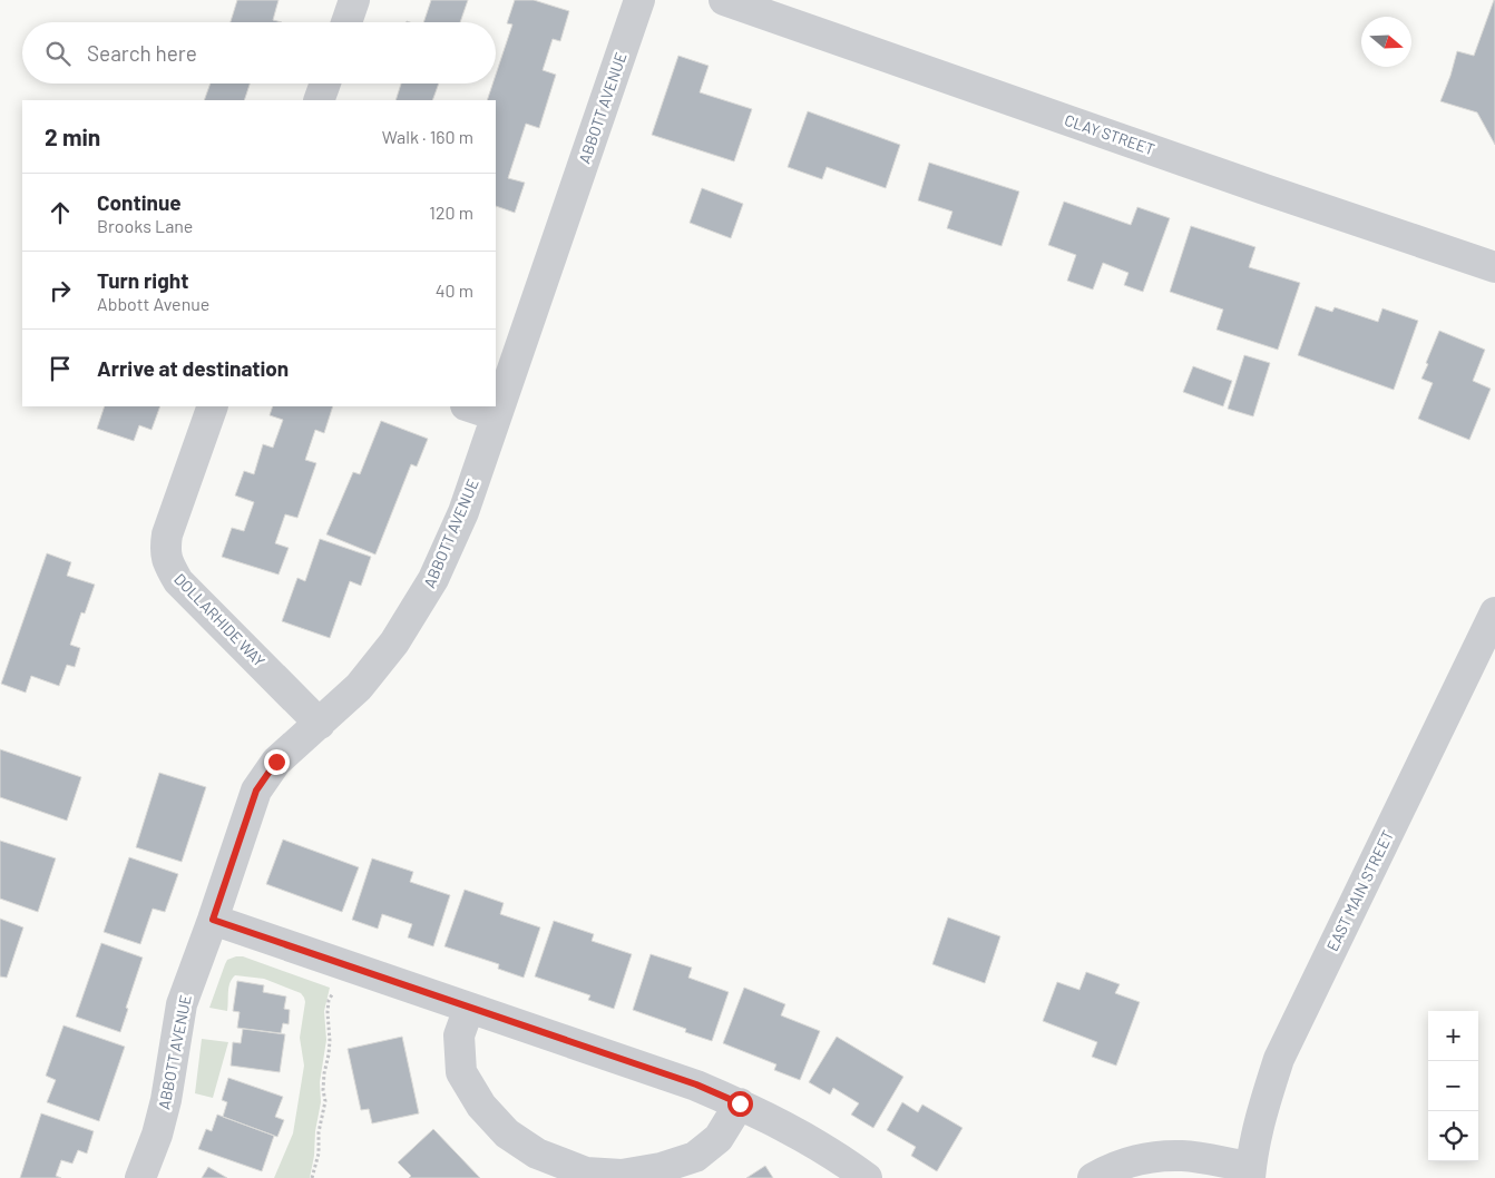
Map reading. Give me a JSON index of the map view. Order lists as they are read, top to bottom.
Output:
{
  "streets": {
    "street": [
      "ABBOTT AVENUE",
      "CLAY STREET",
      "DOLLARHIDE WAY",
      "EAST MAIN STREET"
    ]
  },
  "crossings": [
    ["ABBOTT AVENUE", "DOLLARHIDE WAY"]
  ],
  "north": "right",
  "page": {
    "search": "Search here",
    "heading": ["2 min", "Walk · 160 m"],
    "list": [
      ["Continue", "Brooks Lane", "120 m"],
      ["Turn right", "Abbott Avenue", "40 m"],
      "Arrive at destination"
    ],
    "map_buttons": ["+", "−"]
  }
}
